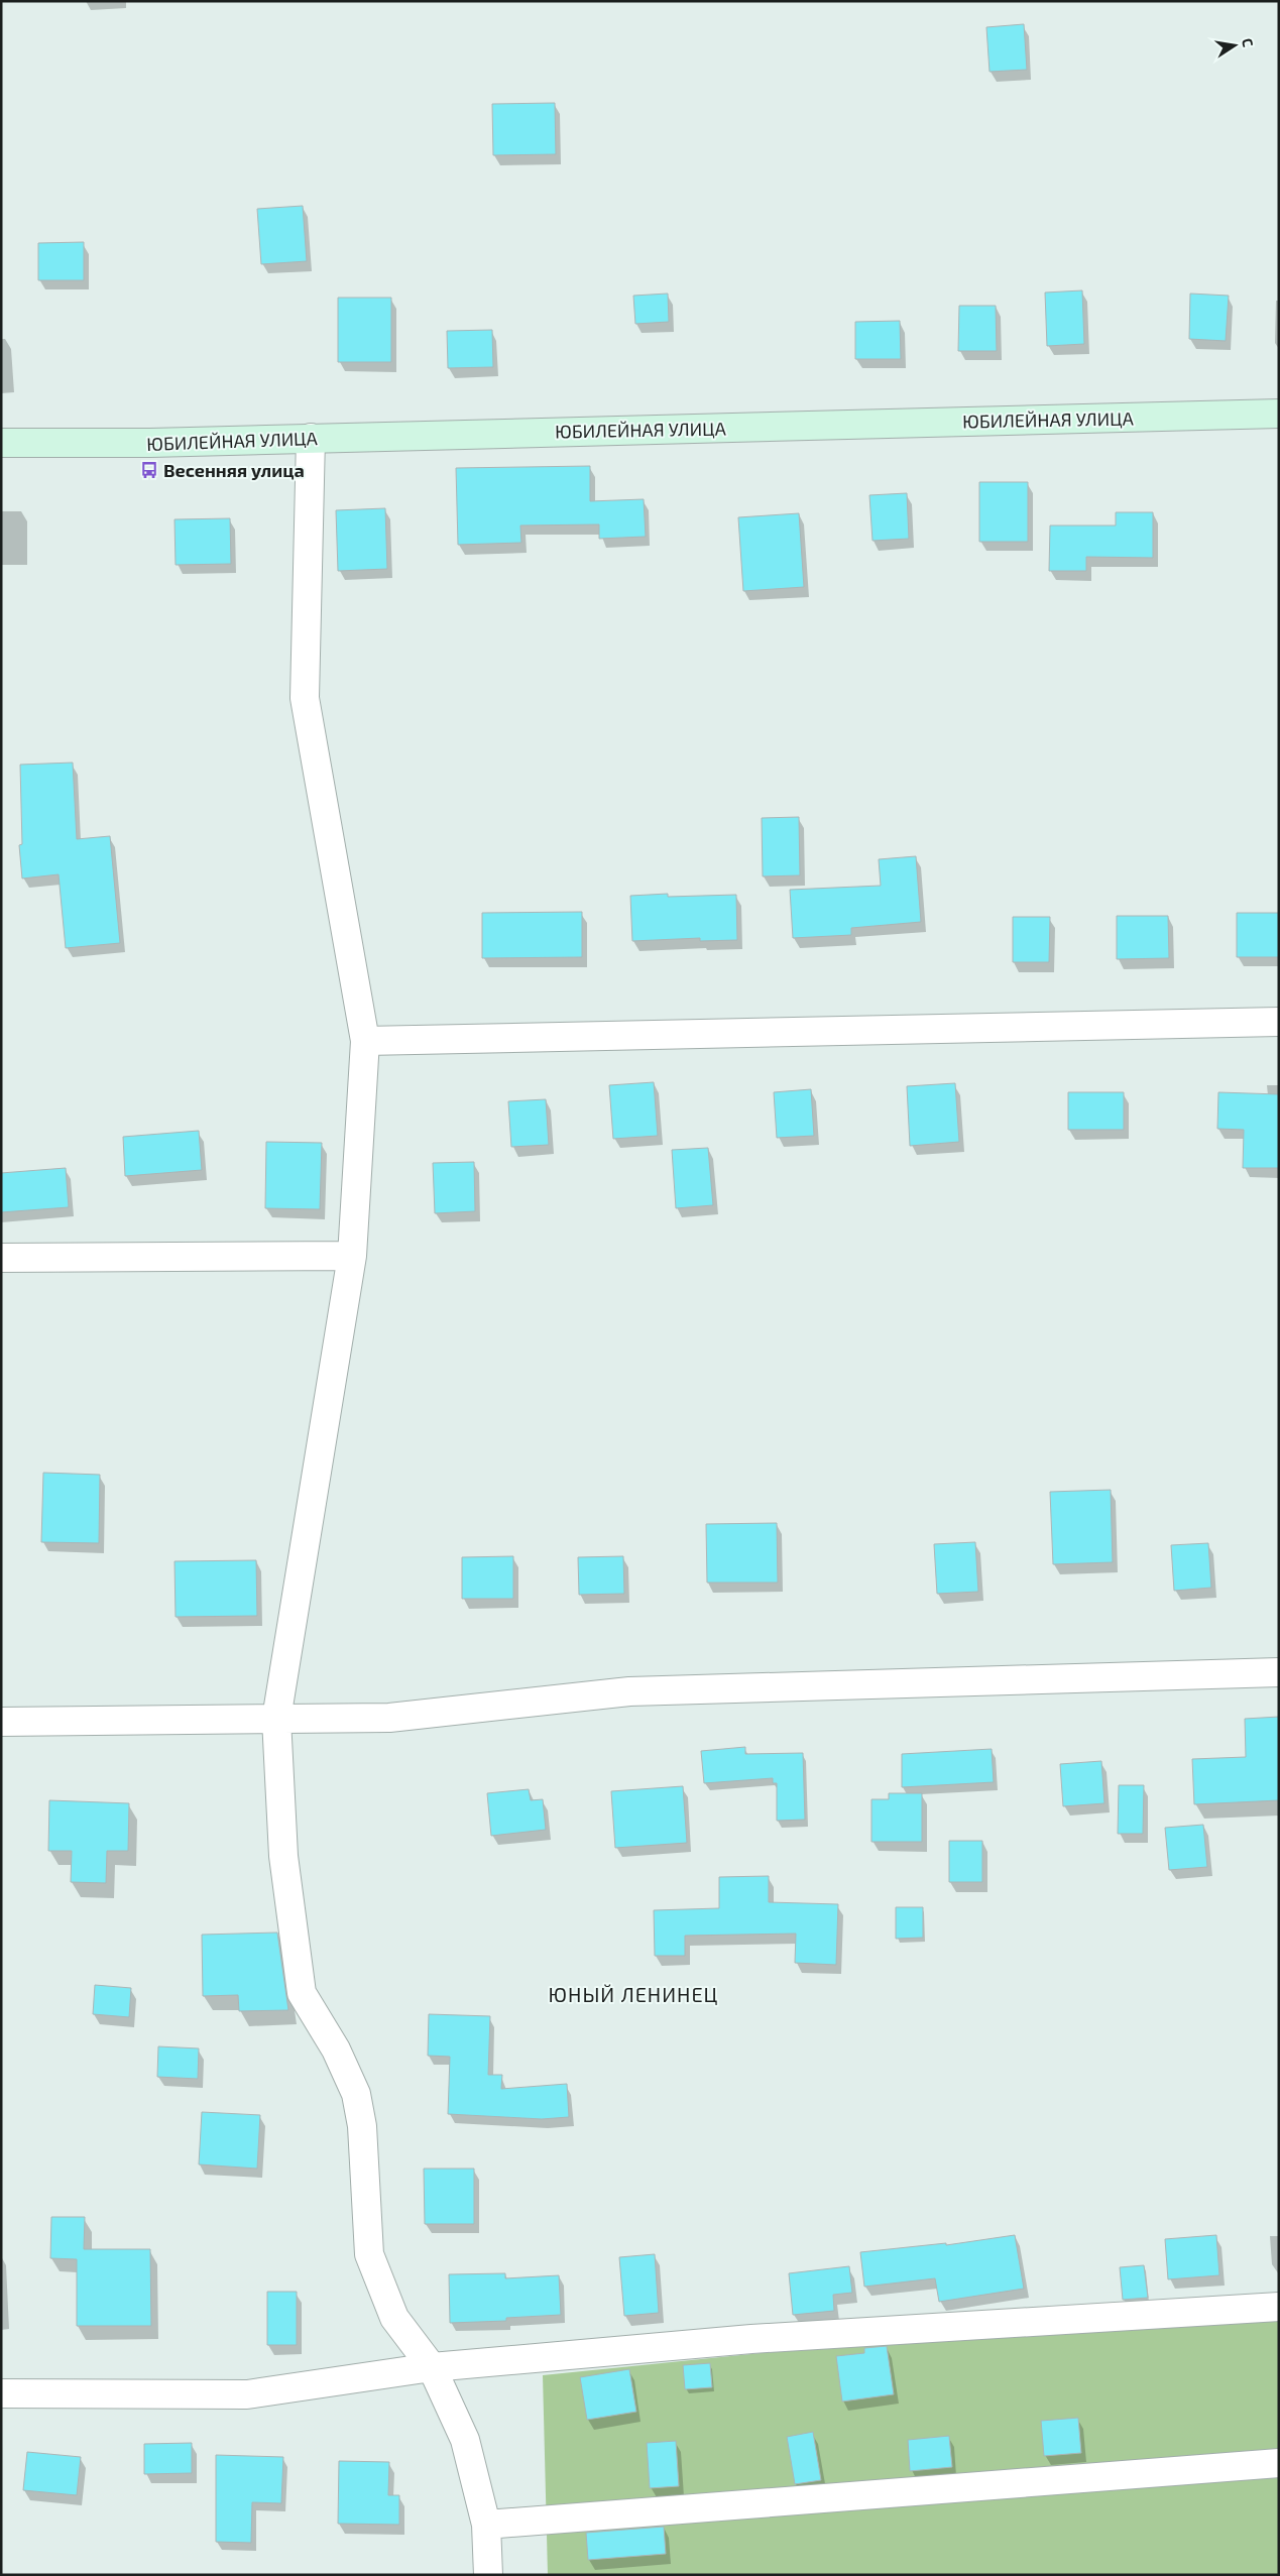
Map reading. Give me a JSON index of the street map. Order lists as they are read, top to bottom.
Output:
{
  "streets": {
    "street": ["ЮБИЛЕЙНАЯ УЛИЦА"]
  },
  "districts": ["ЮНЫЙ ЛЕНИНЕЦ"],
  "places": {
    "bus stop": ["Весенняя улица"]
  },
  "north": "right"
}
